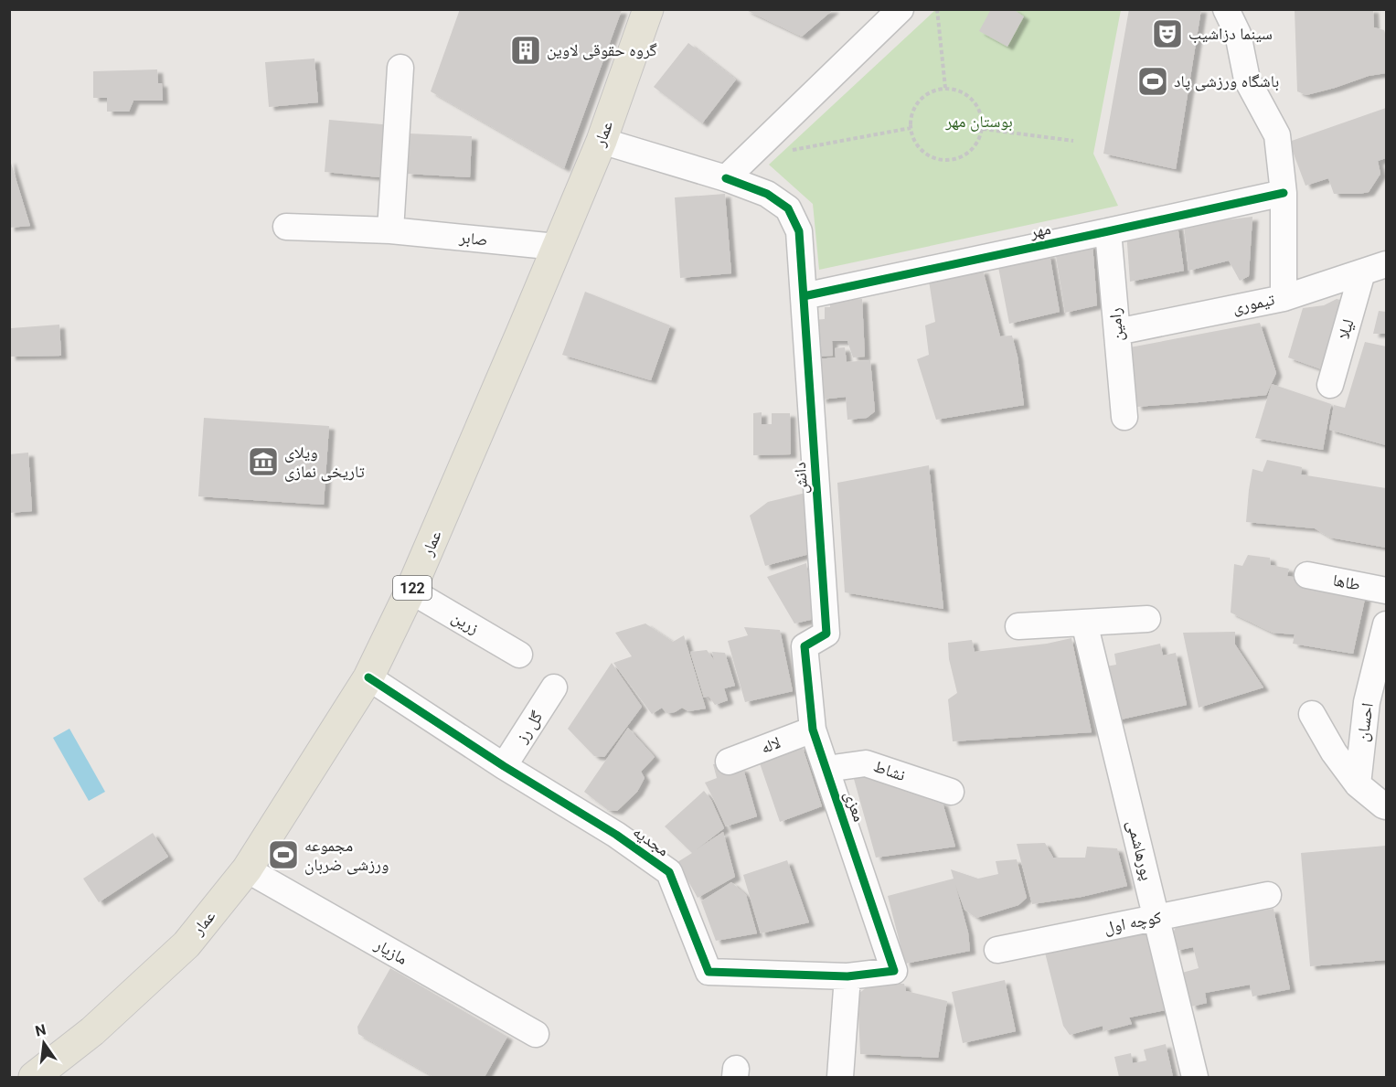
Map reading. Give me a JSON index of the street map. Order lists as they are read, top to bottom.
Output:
{
  "streets": {
    "main road": ["عمار", "122"],
    "street": [
      "مهر",
      "صابر",
      "تیموری",
      "رامین",
      "لیلا",
      "دانش",
      "طاها",
      "زرین",
      "احسان",
      "گل رز",
      "لاله",
      "نشاط",
      "معزی",
      "مجدیه",
      "پورهاشمی",
      "کوچه اول",
      "مازیار"
    ]
  },
  "crossings": [
    ["عمار", "صابر"],
    ["عمار", "زرین"],
    ["عمار", "مجدیه"],
    ["عمار", "مازیار"],
    ["مهر", "رامین"],
    ["مهر", "دانش"],
    ["تیموری", "رامین"],
    ["تیموری", "لیلا"],
    ["دانش", "معزی"],
    ["گل رز", "مجدیه"],
    ["لاله", "معزی"],
    ["نشاط", "معزی"],
    ["معزی", "مجدیه"],
    ["پورهاشمی", "کوچه اول"]
  ],
  "parks": ["بوستان مهر"],
  "places": {
    "theatre": ["سینما دزاشیب"],
    "building": ["گروه حقوقی لاوین"],
    "sports": ["باشگاه ورزشی پاد", "مجموعه ورزشی ضربان"],
    "museum": ["ویلای تاریخی نمازی"]
  },
  "north": "top"
}
